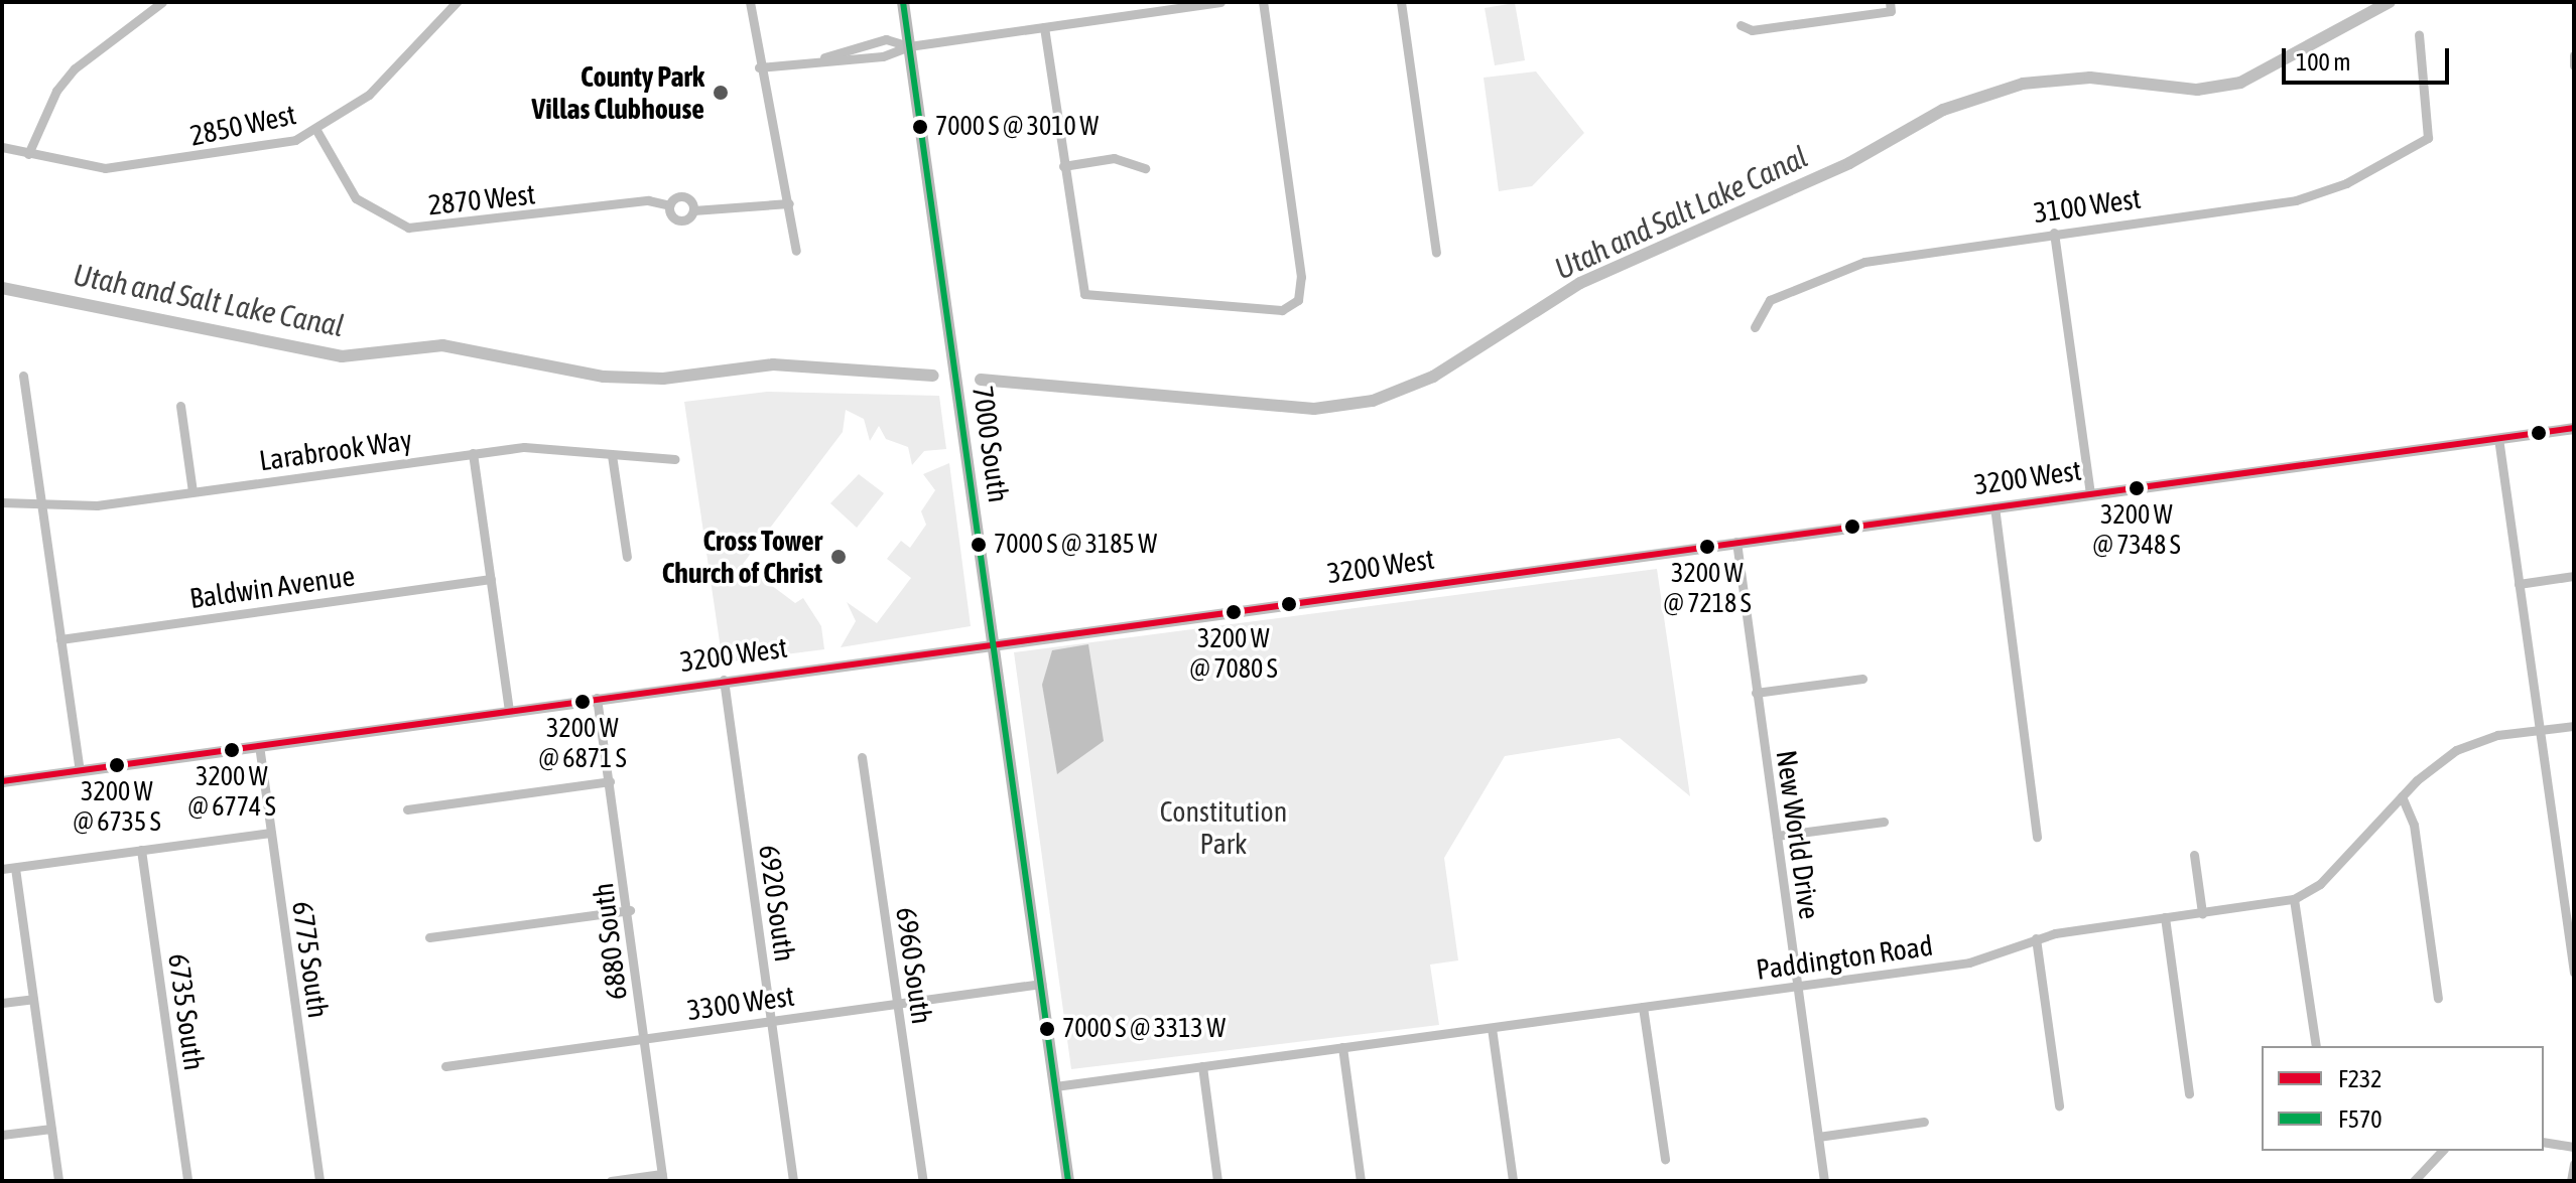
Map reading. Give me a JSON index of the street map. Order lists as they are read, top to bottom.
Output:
{
  "streets": {
    "main road": ["7000 South"],
    "street": [
      "2850 West",
      "2870 West",
      "3100 West",
      "Larabrook Way",
      "3200 West",
      "Baldwin Avenue",
      "New World Drive",
      "6920 South",
      "6880 South",
      "Paddington Road",
      "6775 South",
      "6960 South",
      "3300 West",
      "6735 South"
    ]
  },
  "crossings": [
    ["2850 West", "2870 West"],
    ["7000 South", "3200 West"],
    ["7000 South", "Paddington Road"],
    ["7000 South", "3300 West"],
    ["3200 West", "New World Drive"],
    ["3200 West", "6920 South"],
    ["3200 West", "6880 South"],
    ["3200 West", "6775 South"],
    ["New World Drive", "Paddington Road"],
    ["6920 South", "3300 West"],
    ["6880 South", "3300 West"],
    ["6960 South", "3300 West"]
  ],
  "water": ["Utah and Salt Lake Canal"],
  "parks": ["Constitution Park"],
  "places": [
    "County Park Villas Clubhouse",
    "7000 S @ 3010 W",
    "3200 W @ 7348 S",
    "7000 S @ 3185 W",
    "3200 W @ 7218 S",
    "Cross Tower Church of Christ",
    "3200 W @ 7080 S",
    "3200 W @ 6871 S",
    "3200 W @ 6774 S",
    "3200 W @ 6735 S",
    "7000 S @ 3313 W"
  ],
  "lines": ["transit line F570", "transit line F232"],
  "legend": ["F232", "F570"],
  "scale_bar": "100 m"
}
